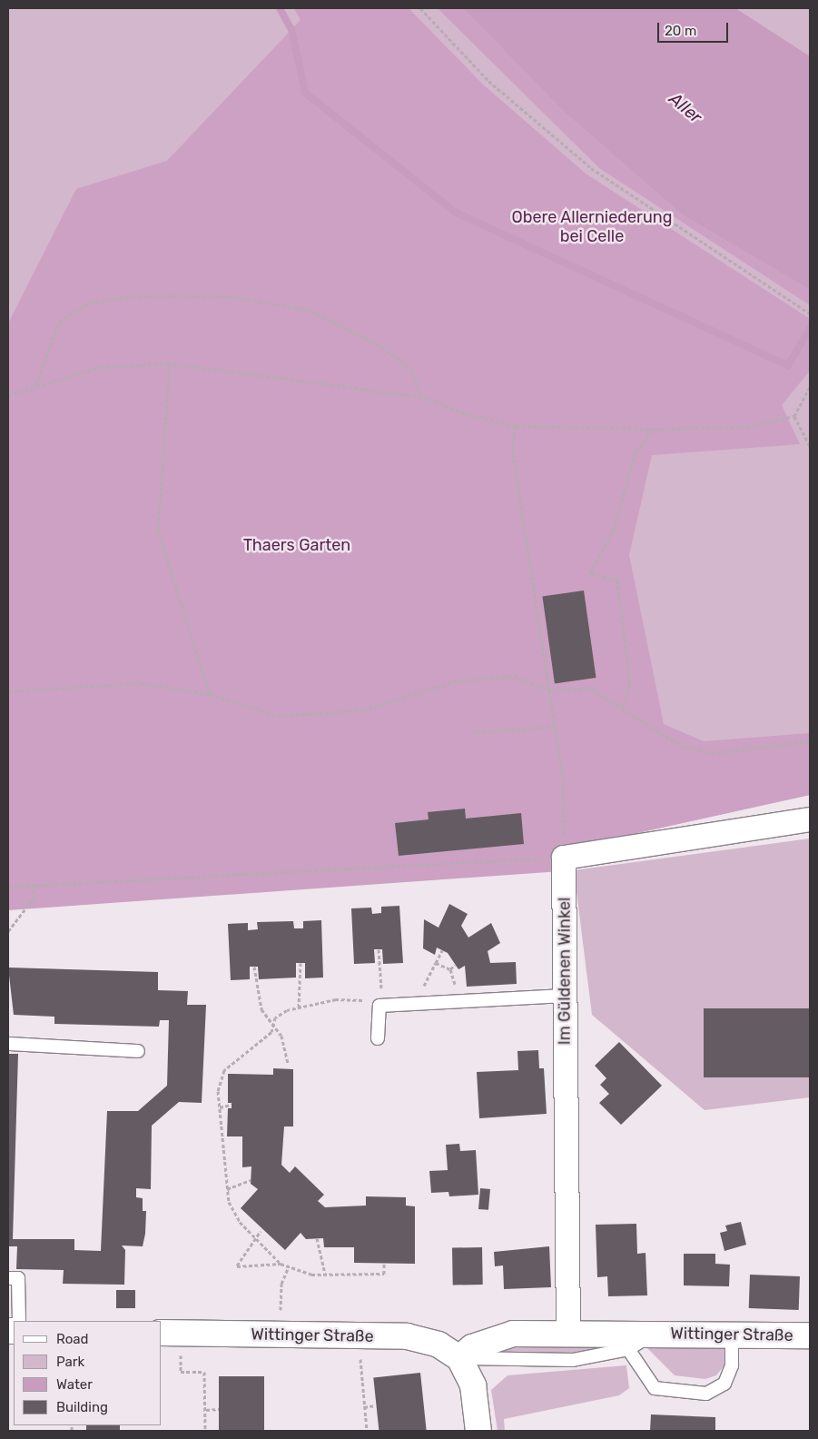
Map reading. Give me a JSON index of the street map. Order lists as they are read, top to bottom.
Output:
{
  "streets": {
    "main road": ["Wittinger Straße"],
    "street": ["Im Güldenen Winkel"]
  },
  "crossings": [
    ["Im Güldenen Winkel", "Wittinger Straße"]
  ],
  "water": ["Aller"],
  "parks": ["Obere Allerniederung bei Celle", "Thaers Garten"],
  "legend": [
    "Road",
    "Park",
    "Water",
    "Building"
  ],
  "scale_bar": "20 m"
}
